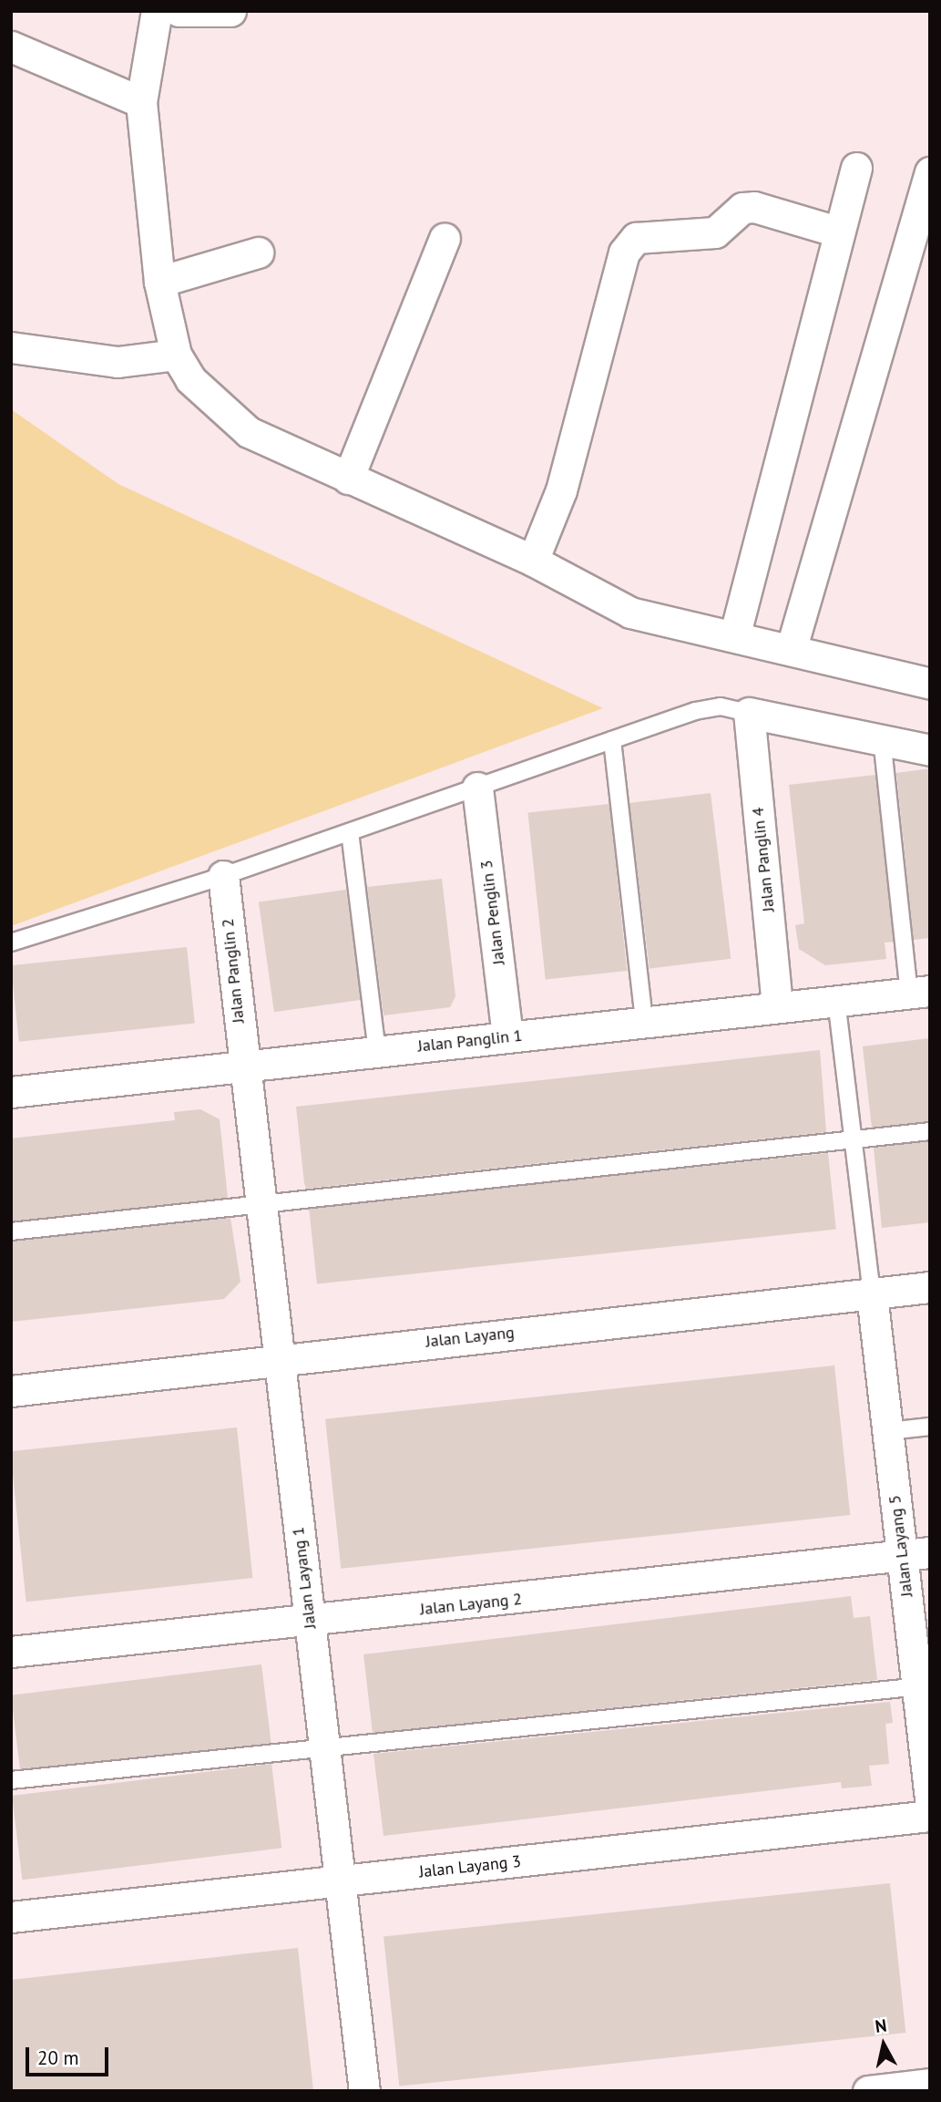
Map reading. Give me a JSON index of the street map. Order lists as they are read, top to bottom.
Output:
{
  "streets": {
    "street": [
      "Jalan Panglin 4",
      "Jalan Penglin 3",
      "Jalan Panglin 2",
      "Jalan Panglin 1",
      "Jalan Layang",
      "Jalan Layang 5",
      "Jalan Layang 1",
      "Jalan Layang 2",
      "Jalan Layang 3"
    ]
  },
  "crossings": [
    ["Jalan Panglin 4", "Jalan Panglin 1"],
    ["Jalan Penglin 3", "Jalan Panglin 1"],
    ["Jalan Panglin 2", "Jalan Panglin 1"],
    ["Jalan Panglin 2", "Jalan Layang 1"],
    ["Jalan Panglin 1", "Jalan Layang 1"],
    ["Jalan Layang", "Jalan Layang 5"],
    ["Jalan Layang", "Jalan Layang 1"],
    ["Jalan Layang 5", "Jalan Layang 2"],
    ["Jalan Layang 1", "Jalan Layang 2"],
    ["Jalan Layang 1", "Jalan Layang 3"]
  ],
  "scale_bar": "20 m",
  "north": "top"
}
